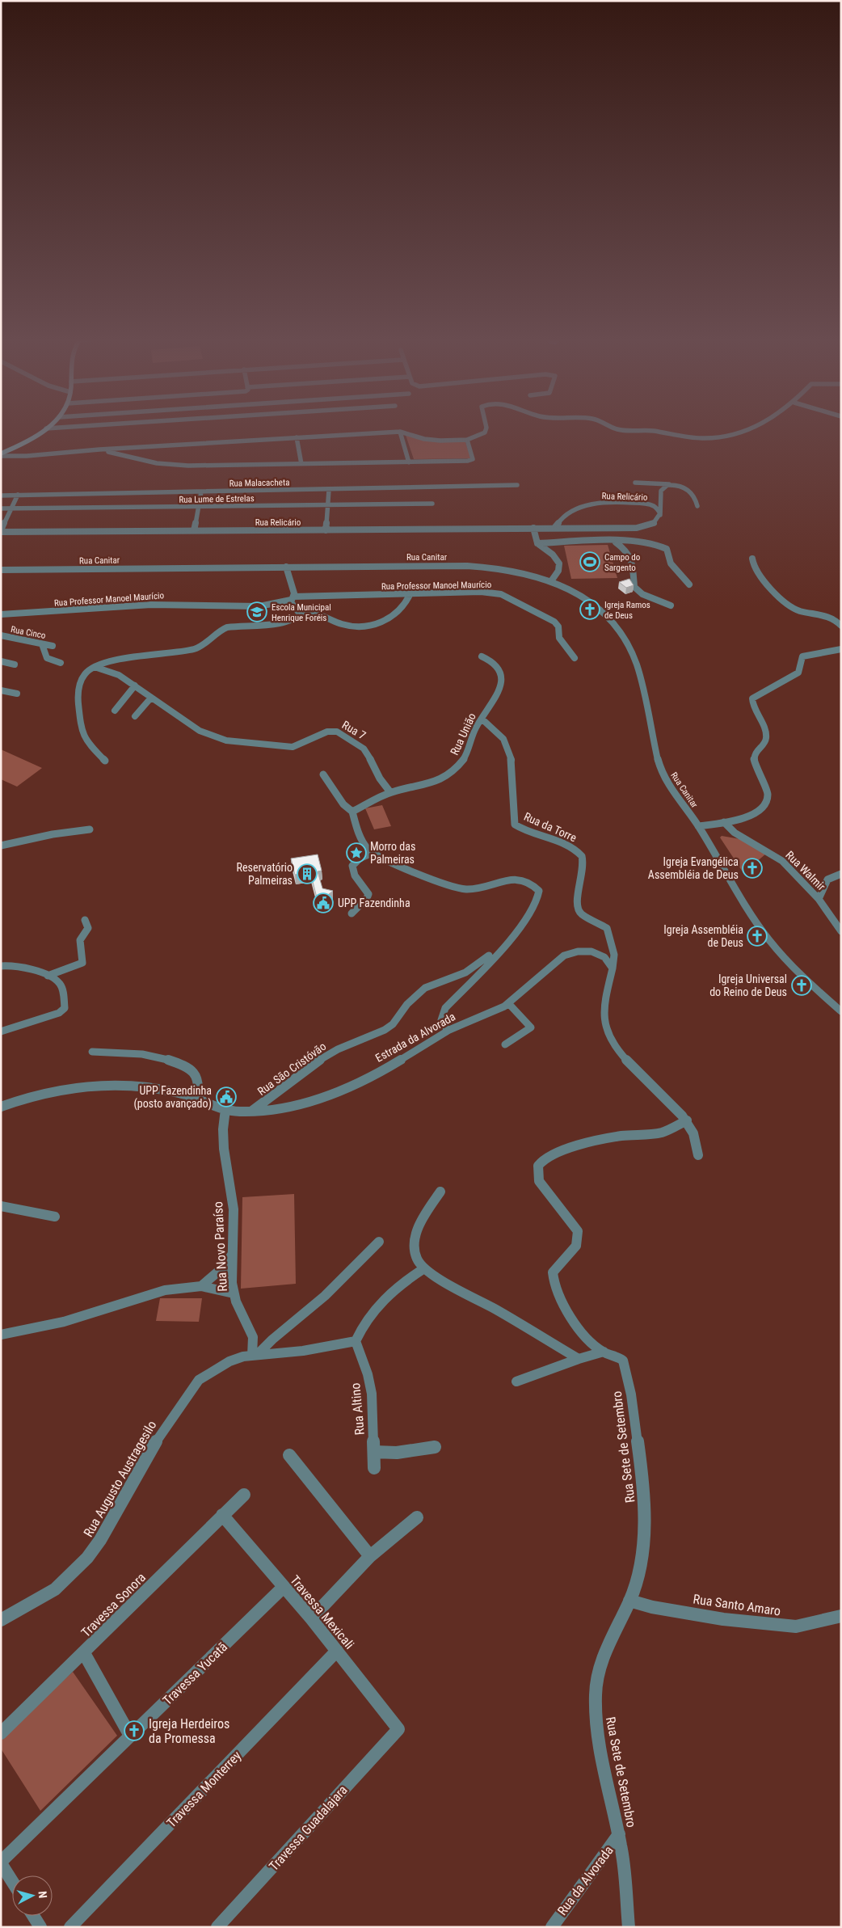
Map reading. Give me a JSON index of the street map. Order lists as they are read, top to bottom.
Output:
{
  "streets": {
    "street": [
      "Rua Malacacheta",
      "Rua Relicário",
      "Rua Lume de Estrelas",
      "Rua Canitar",
      "Rua Professor Manoel Maurício",
      "Rua Cinco",
      "Rua 7",
      "Rua União",
      "Rua da Torre",
      "Rua Walmir",
      "Estrada da Alvorada",
      "Rua São Cristóvão",
      "Rua Novo Paraíso",
      "Rua Altino",
      "Rua Sete de Setembro",
      "Rua Augusto Austragesilo",
      "Travessa Sonora",
      "Rua Santo Amaro",
      "Travessa Mexicali",
      "Travessa Yucatã",
      "Travessa Monterrey",
      "Travessa Guadalajara",
      "Rua da Alvorada"
    ]
  },
  "crossings": [
    ["Rua 7", "Rua União"],
    ["Rua União", "Rua da Torre"],
    ["Rua da Torre", "Estrada da Alvorada"],
    ["Estrada da Alvorada", "Rua São Cristóvão"],
    ["Estrada da Alvorada", "Rua Novo Paraíso"],
    ["Rua Novo Paraíso", "Rua Augusto Austragesilo"],
    ["Rua Altino", "Rua Augusto Austragesilo"],
    ["Rua Sete de Setembro", "Rua Santo Amaro"],
    ["Rua Sete de Setembro", "Rua da Alvorada"],
    ["Travessa Sonora", "Travessa Mexicali"],
    ["Travessa Mexicali", "Travessa Yucatã"],
    ["Travessa Mexicali", "Travessa Monterrey"],
    ["Travessa Mexicali", "Travessa Guadalajara"]
  ],
  "places": {
    "sports": ["Campo do Sargento"],
    "church": [
      "Igreja Ramos de Deus",
      "Igreja Evangélica Assembléia de Deus",
      "Igreja Assembléia de Deus",
      "Igreja Universal do Reino de Deus",
      "Igreja Herdeiros da Promessa"
    ],
    "school or university": ["Escola Municipal Henrique Foréis"],
    "place": ["Morro das Palmeiras"],
    "building": ["Reservatório Palmeiras"],
    "public building": ["UPP Fazendinha", "UPP Fazendinha (posto avançado)"]
  },
  "north": "right"
}
